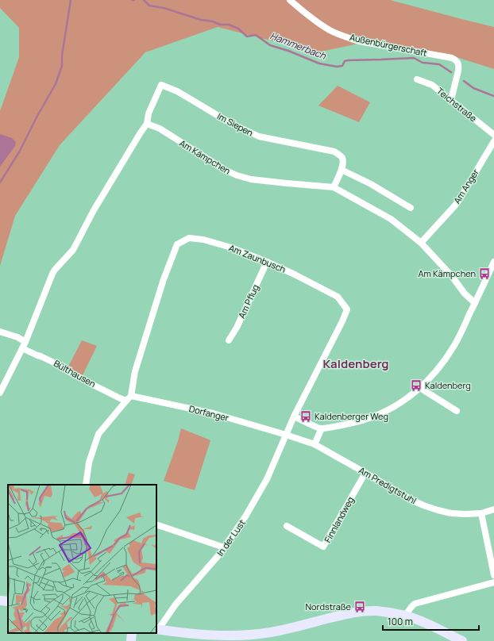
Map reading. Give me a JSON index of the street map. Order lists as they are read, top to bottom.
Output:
{
  "streets": {
    "street": [
      "Außenbürgerschaft",
      "Teichstraße",
      "Im Siepen",
      "Am Kämpchen",
      "Am Anger",
      "Am Zaunbusch",
      "Am Pflug",
      "Bülthausen",
      "Dorfanger",
      "Am Predigtstuhl",
      "Finnlandweg",
      "In der Lust"
    ]
  },
  "crossings": [
    ["Außenbürgerschaft", "Teichstraße"],
    ["Im Siepen", "Am Kämpchen"],
    ["Am Kämpchen", "Am Anger"],
    ["Am Zaunbusch", "Am Pflug"],
    ["Am Zaunbusch", "Bülthausen"],
    ["Am Zaunbusch", "Dorfanger"],
    ["Am Zaunbusch", "Am Predigtstuhl"],
    ["Am Zaunbusch", "In der Lust"],
    ["Bülthausen", "Dorfanger"],
    ["Dorfanger", "Am Predigtstuhl"],
    ["Dorfanger", "In der Lust"],
    ["Am Predigtstuhl", "Finnlandweg"],
    ["Am Predigtstuhl", "In der Lust"]
  ],
  "districts": ["Kaldenberg"],
  "water": ["Hammerbach"],
  "places": {
    "bus stop": [
      "Am Kämpchen",
      "Kaldenberg",
      "Kaldenberger Weg",
      "Nordstraße"
    ]
  },
  "scale_bar": "100 m"
}
